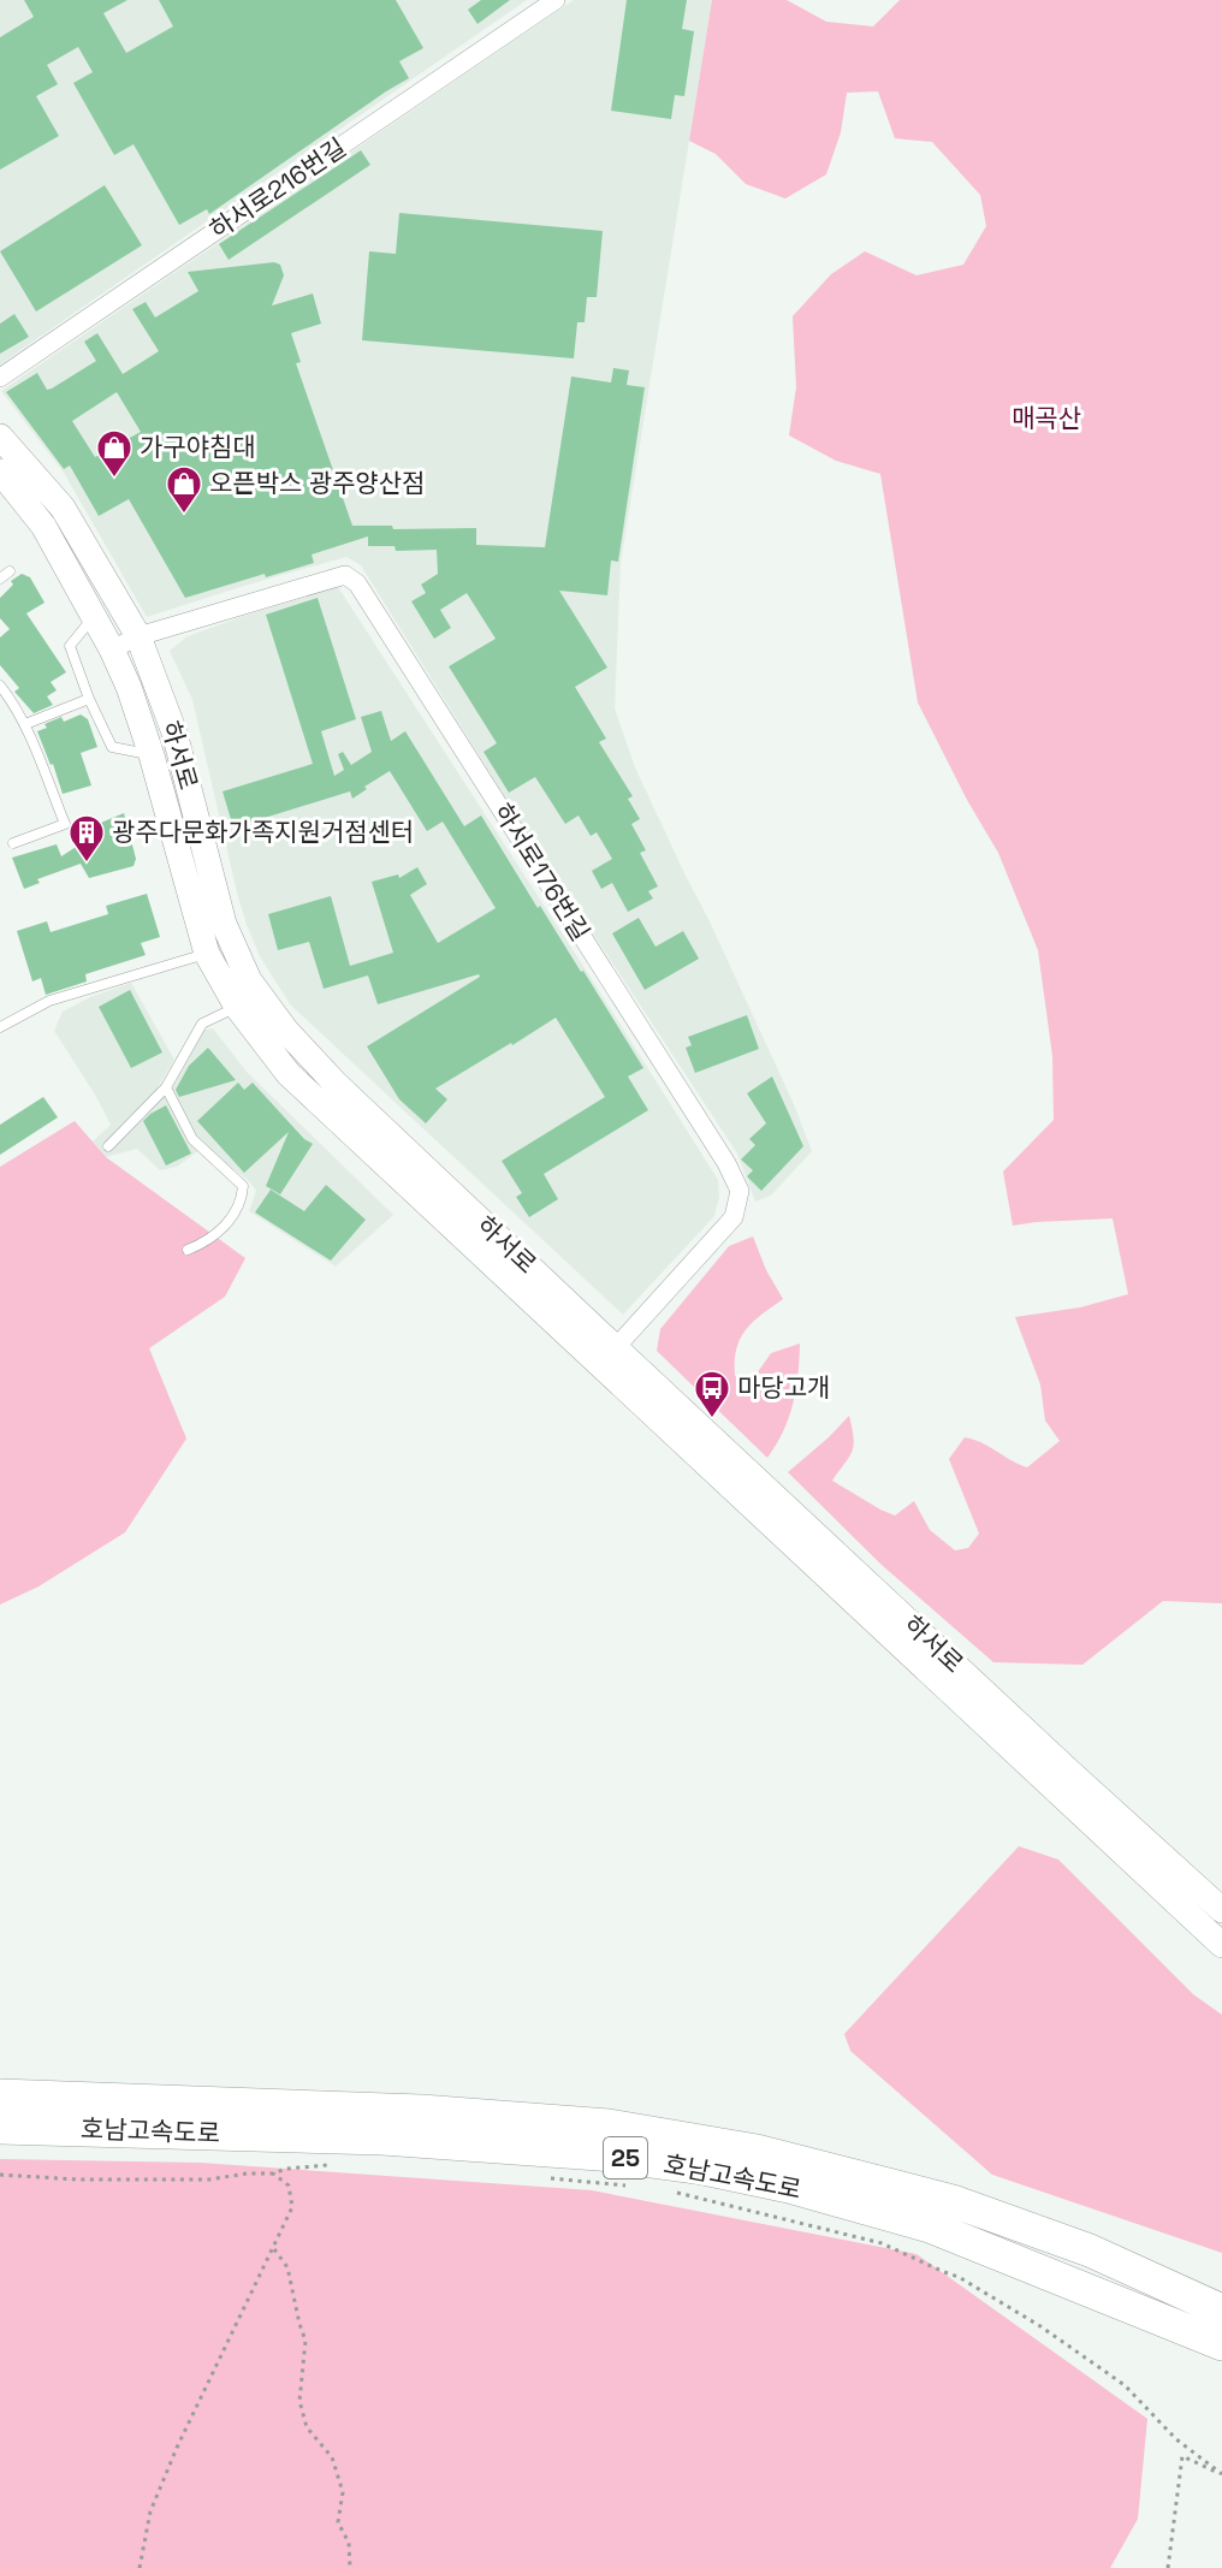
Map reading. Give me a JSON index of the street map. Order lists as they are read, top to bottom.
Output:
{
  "streets": {
    "highway": ["호남고속도로", "25"],
    "main road": ["하서로"],
    "street": ["하서로216번길", "하서로176번길"]
  },
  "crossings": [
    ["하서로", "하서로176번길"]
  ],
  "parks": ["매곡산"],
  "places": {
    "shop": ["가구야침대", "오픈박스 광주양산점"],
    "building": ["광주다문화가족지원거점센터"],
    "bus stop": ["마당고개"]
  }
}
